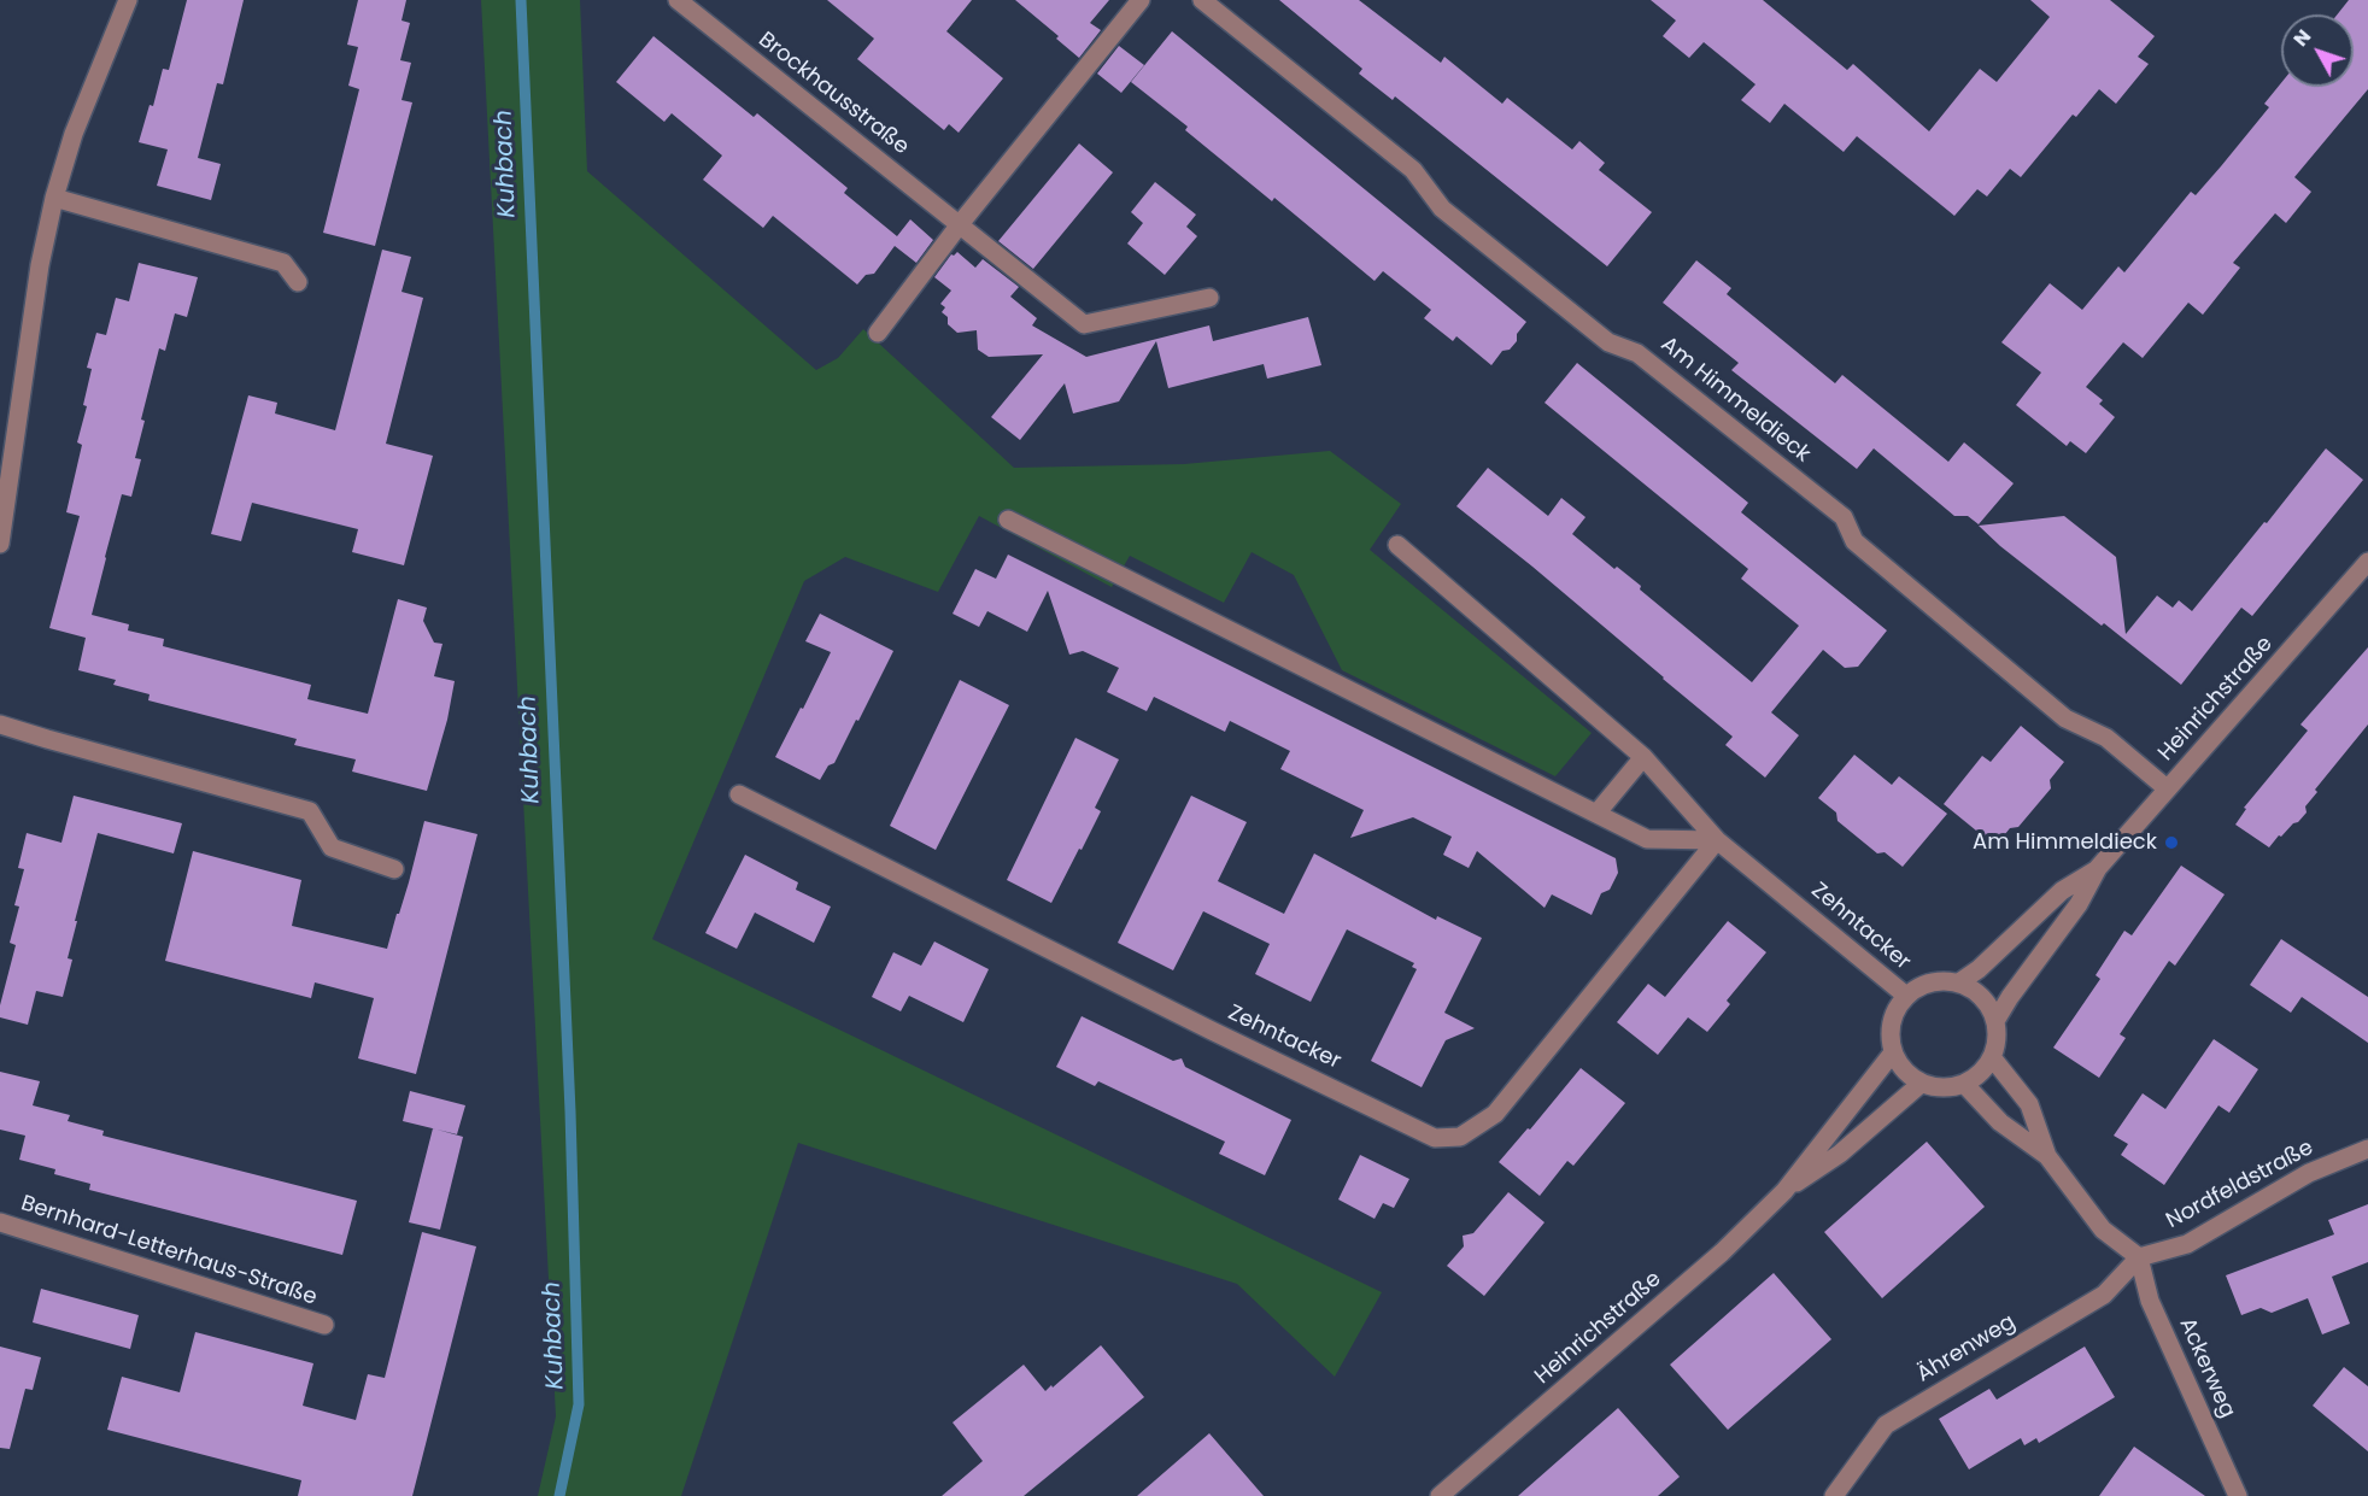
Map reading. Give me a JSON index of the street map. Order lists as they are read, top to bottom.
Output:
{
  "streets": {
    "street": [
      "Brockhausstraße",
      "Am Himmeldieck",
      "Heinrichstraße",
      "Zehntacker",
      "Nordfeldstraße",
      "Bernhard-Letterhaus-Straße",
      "Ährenweg",
      "Ackerweg"
    ]
  },
  "crossings": [
    ["Am Himmeldieck", "Heinrichstraße"],
    ["Heinrichstraße", "Zehntacker"],
    ["Nordfeldstraße", "Ährenweg"],
    ["Nordfeldstraße", "Ackerweg"],
    ["Ährenweg", "Ackerweg"]
  ],
  "water": ["Kuhbach"],
  "places": ["Am Himmeldieck"],
  "north": "top left"
}
